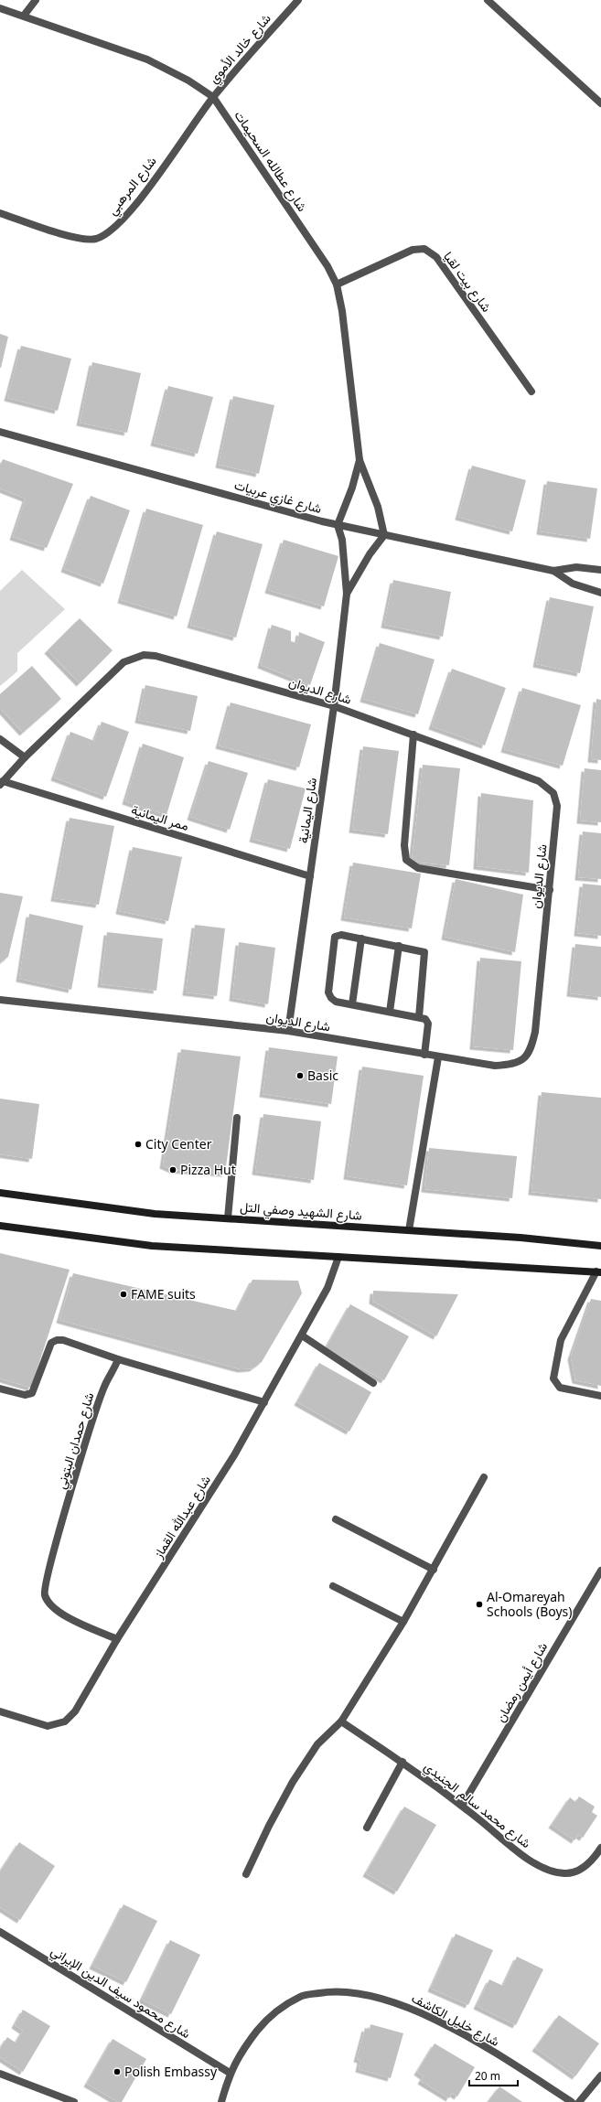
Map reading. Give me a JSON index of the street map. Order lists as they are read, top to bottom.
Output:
{
  "streets": {
    "main road": ["شارع الشهيد وصفي التل"],
    "street": [
      "شارع خالد الأموي",
      "شارع عطالله السحيمات",
      "شارع المرهبي",
      "شارع بيت لقيا",
      "شارع غازي عربيات",
      "شارع الديوان",
      "شارع اليمانية",
      "ممر اليمانية",
      "شارع حمدان البتوني",
      "شارع عبدالله القماز",
      "شارع أيمن رمضان",
      "شارع محمد سالم الجنيدي",
      "شارع محمود سيف الدين الإيراني",
      "شارع خليل الكاشف"
    ]
  },
  "crossings": [
    ["شارع خالد الأموي", "شارع عطالله السحيمات"],
    ["شارع خالد الأموي", "شارع المرهبي"],
    ["شارع عطالله السحيمات", "شارع المرهبي"],
    ["شارع عطالله السحيمات", "شارع بيت لقيا"],
    ["شارع عطالله السحيمات", "شارع غازي عربيات"],
    ["شارع عطالله السحيمات", "شارع اليمانية"],
    ["شارع غازي عربيات", "شارع اليمانية"],
    ["شارع الديوان", "شارع اليمانية"],
    ["شارع الديوان", "ممر اليمانية"],
    ["شارع اليمانية", "ممر اليمانية"],
    ["شارع حمدان البتوني", "شارع عبدالله القماز"],
    ["شارع أيمن رمضان", "شارع محمد سالم الجنيدي"],
    ["شارع محمود سيف الدين الإيراني", "شارع خليل الكاشف"]
  ],
  "places": [
    "Basic",
    "City Center",
    "Pizza Hut",
    "FAME suits",
    "Al-Omareyah Schools (Boys)",
    "Polish Embassy"
  ],
  "scale_bar": "20 m"
}
